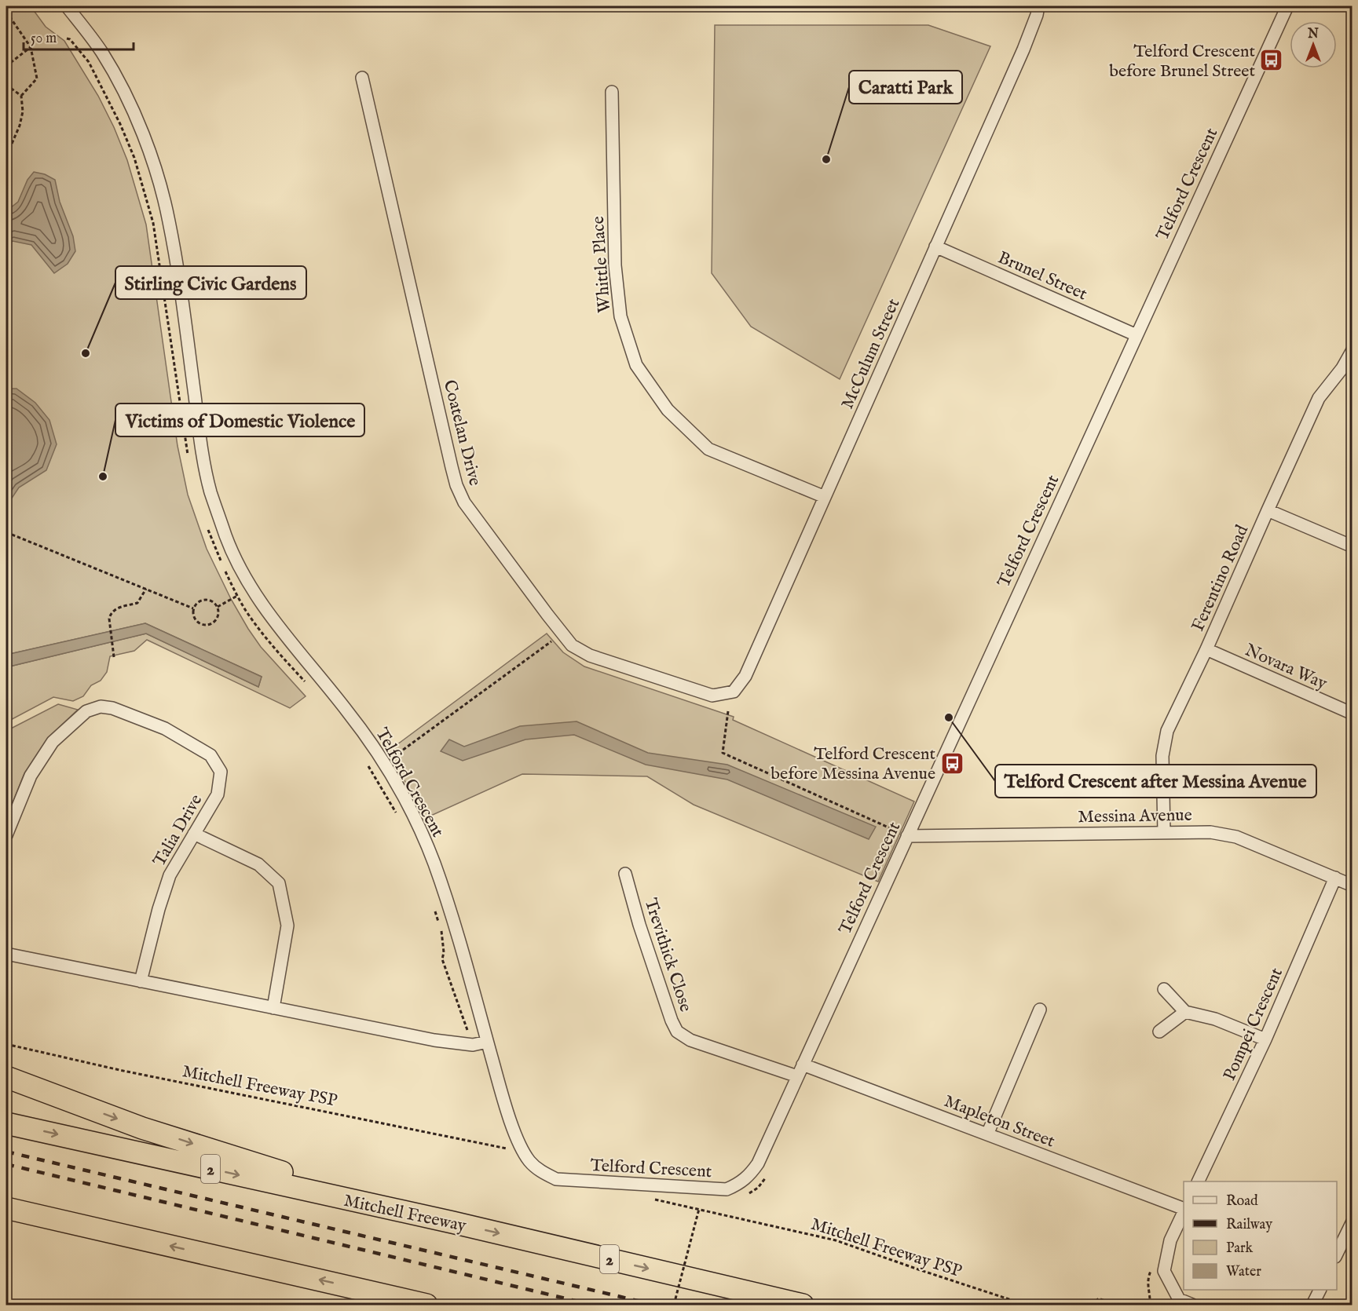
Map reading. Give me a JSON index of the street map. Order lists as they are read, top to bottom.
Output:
{
  "streets": {
    "highway": ["2", "Mitchell Freeway"],
    "street": [
      "Telford Crescent",
      "Whittle Place",
      "Brunel Street",
      "McCulum Street",
      "Coatelan Drive",
      "Ferentino Road",
      "Novara Way",
      "Messina Avenue",
      "Talia Drive",
      "Trevithick Close",
      "Pompei Crescent",
      "Mapleton Street"
    ],
    "path": ["Mitchell Freeway PSP"]
  },
  "crossings": [
    ["Telford Crescent", "Brunel Street"],
    ["Telford Crescent", "Messina Avenue"],
    ["Telford Crescent", "Trevithick Close"],
    ["Telford Crescent", "Mapleton Street"],
    ["Whittle Place", "McCulum Street"],
    ["Brunel Street", "McCulum Street"],
    ["McCulum Street", "Coatelan Drive"],
    ["Ferentino Road", "Novara Way"],
    ["Ferentino Road", "Messina Avenue"],
    ["Messina Avenue", "Pompei Crescent"],
    ["Trevithick Close", "Mapleton Street"]
  ],
  "places": {
    "bus stop": ["Telford Crescent before Brunel Street", "Telford Crescent before Messina Avenue"],
    "other": [
      "Caratti Park",
      "Stirling Civic Gardens",
      "Victims of Domestic Violence",
      "Telford Crescent after Messina Avenue"
    ]
  },
  "legend": [
    "Road",
    "Railway",
    "Park",
    "Water"
  ],
  "scale_bar": "50 m",
  "north": "top"
}
